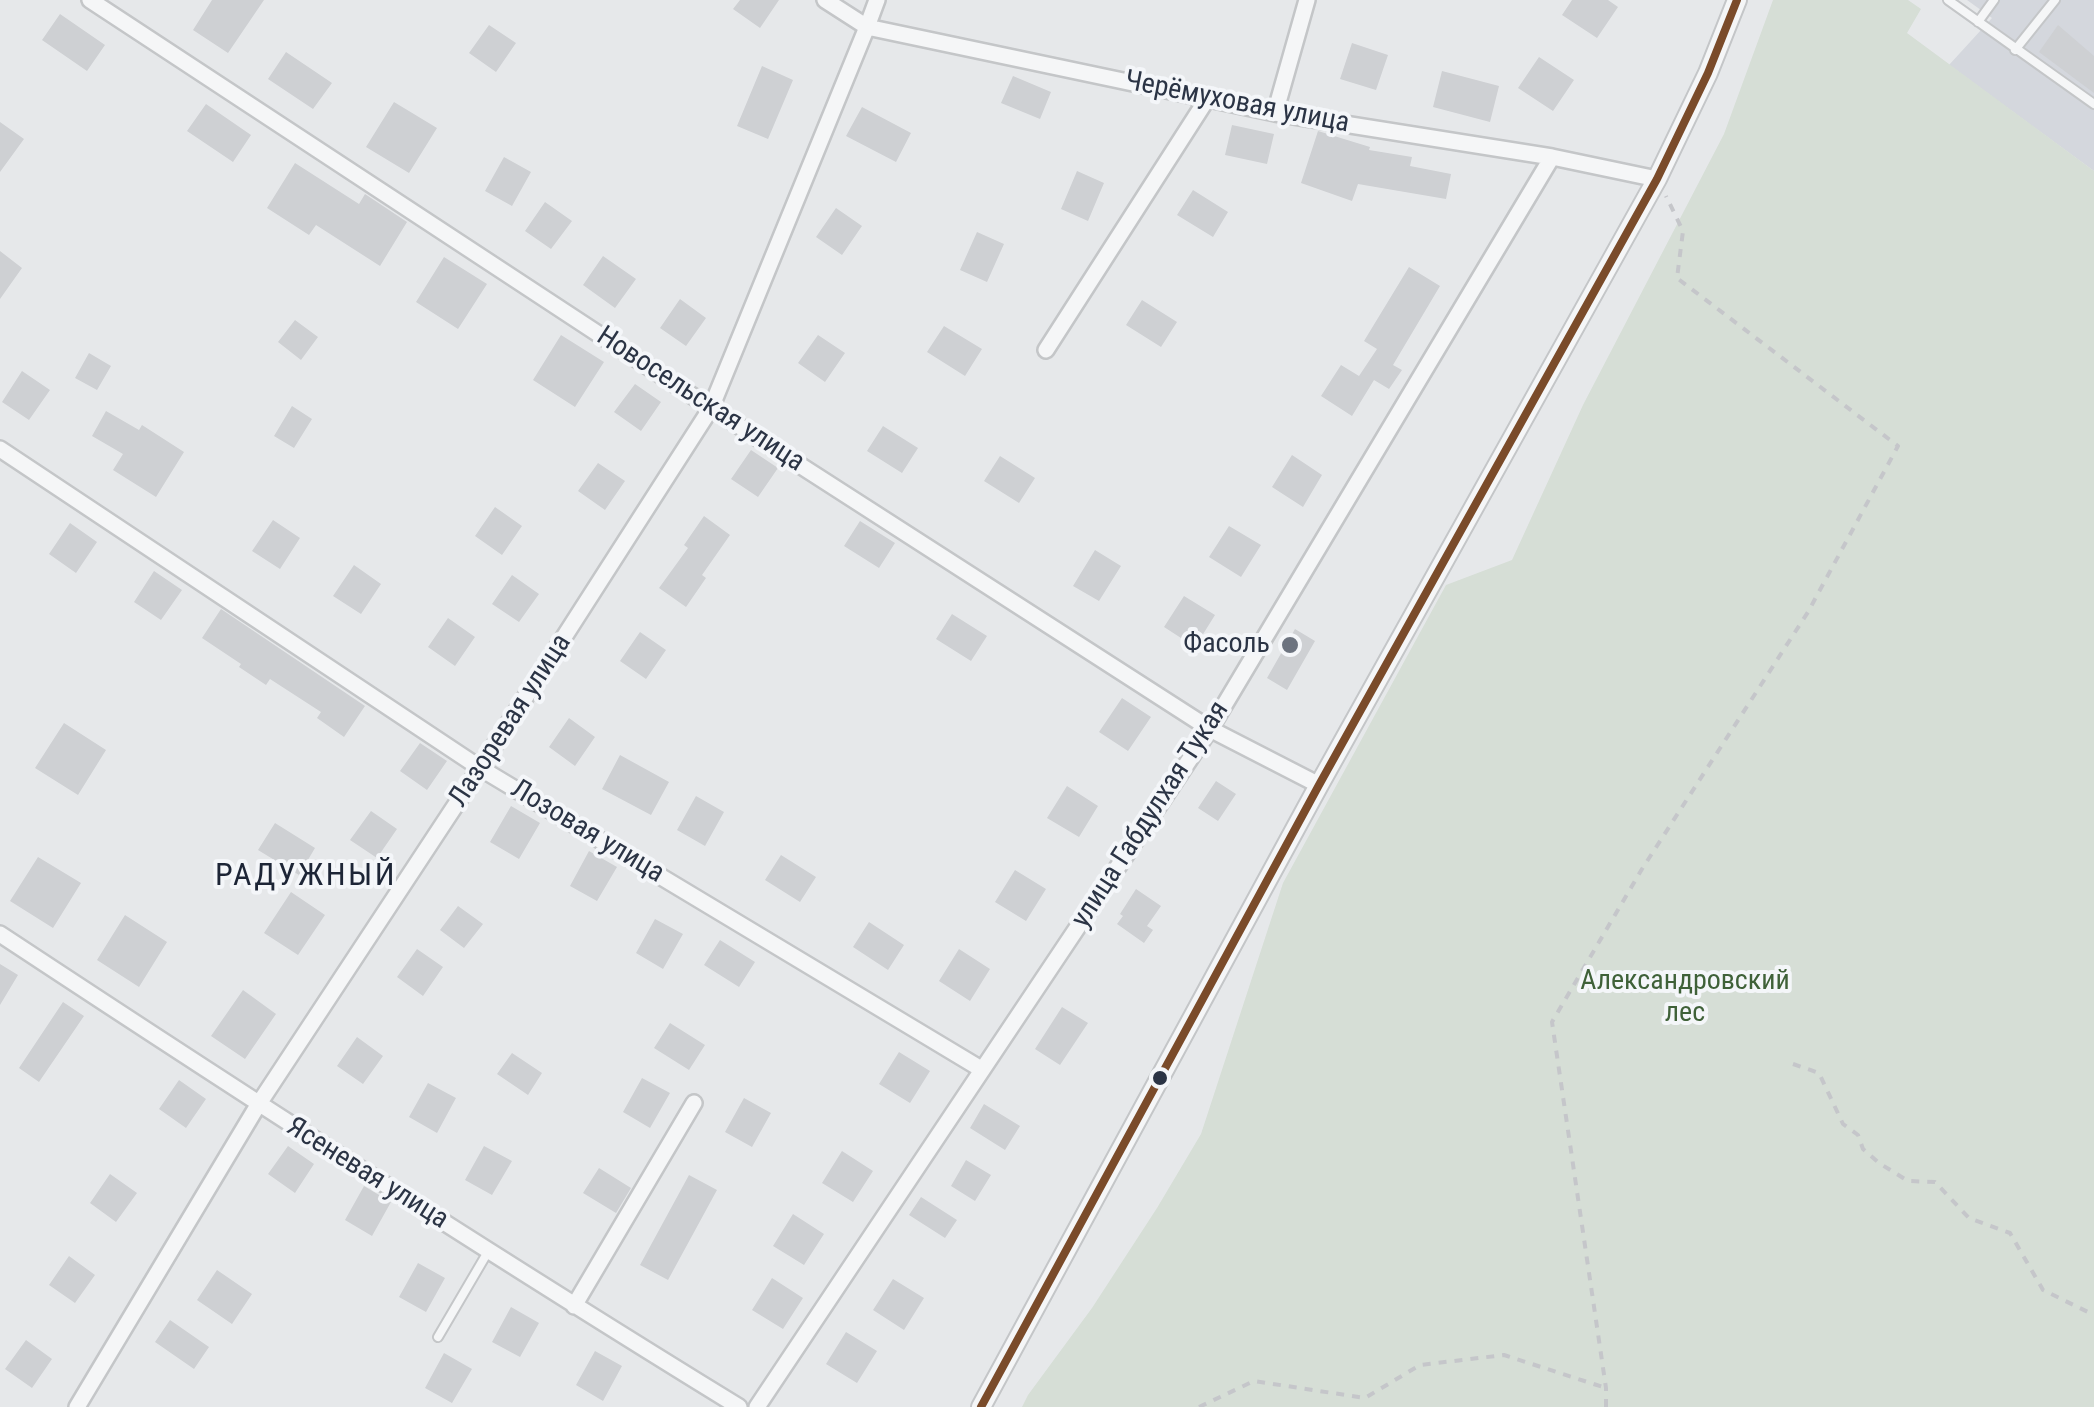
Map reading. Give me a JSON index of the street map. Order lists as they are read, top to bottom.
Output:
{
  "streets": {
    "street": [
      "Черёмуховая улица",
      "Новосельская улица",
      "Лазоревая улица",
      "улица Габдулхая Тукая",
      "Лозовая улица",
      "Ясеневая улица"
    ]
  },
  "crossings": [
    ["Черёмуховая улица", "Лазоревая улица"],
    ["Черёмуховая улица", "улица Габдулхая Тукая"],
    ["Новосельская улица", "Лазоревая улица"],
    ["Новосельская улица", "улица Габдулхая Тукая"],
    ["Лазоревая улица", "Лозовая улица"],
    ["Лазоревая улица", "Ясеневая улица"],
    ["улица Габдулхая Тукая", "Лозовая улица"]
  ],
  "districts": ["РАДУЖНЫЙ"],
  "parks": ["Александровский лес"],
  "places": ["Фасоль"]
}
